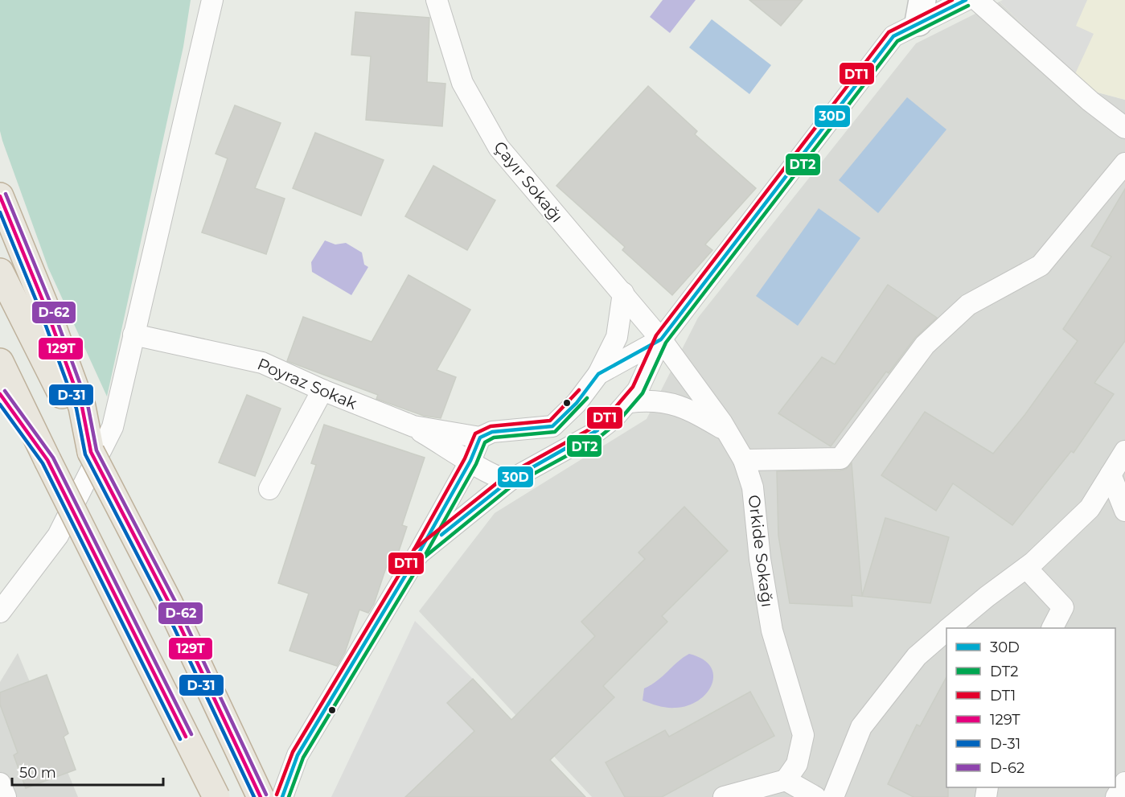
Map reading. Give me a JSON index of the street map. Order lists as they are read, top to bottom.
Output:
{
  "streets": {
    "street": ["Çayır Sokağı", "Poyraz Sokak", "Orkide Sokağı"]
  },
  "crossings": [
    ["Çayır Sokağı", "Orkide Sokağı"]
  ],
  "lines": [
    "transit line 30D",
    "transit line DT1",
    "transit line DT2",
    "transit line D-62",
    "transit line 129T",
    "transit line D-31"
  ],
  "legend": [
    "30D",
    "DT2",
    "DT1",
    "129T",
    "D-31",
    "D-62"
  ],
  "scale_bar": "50 m"
}
